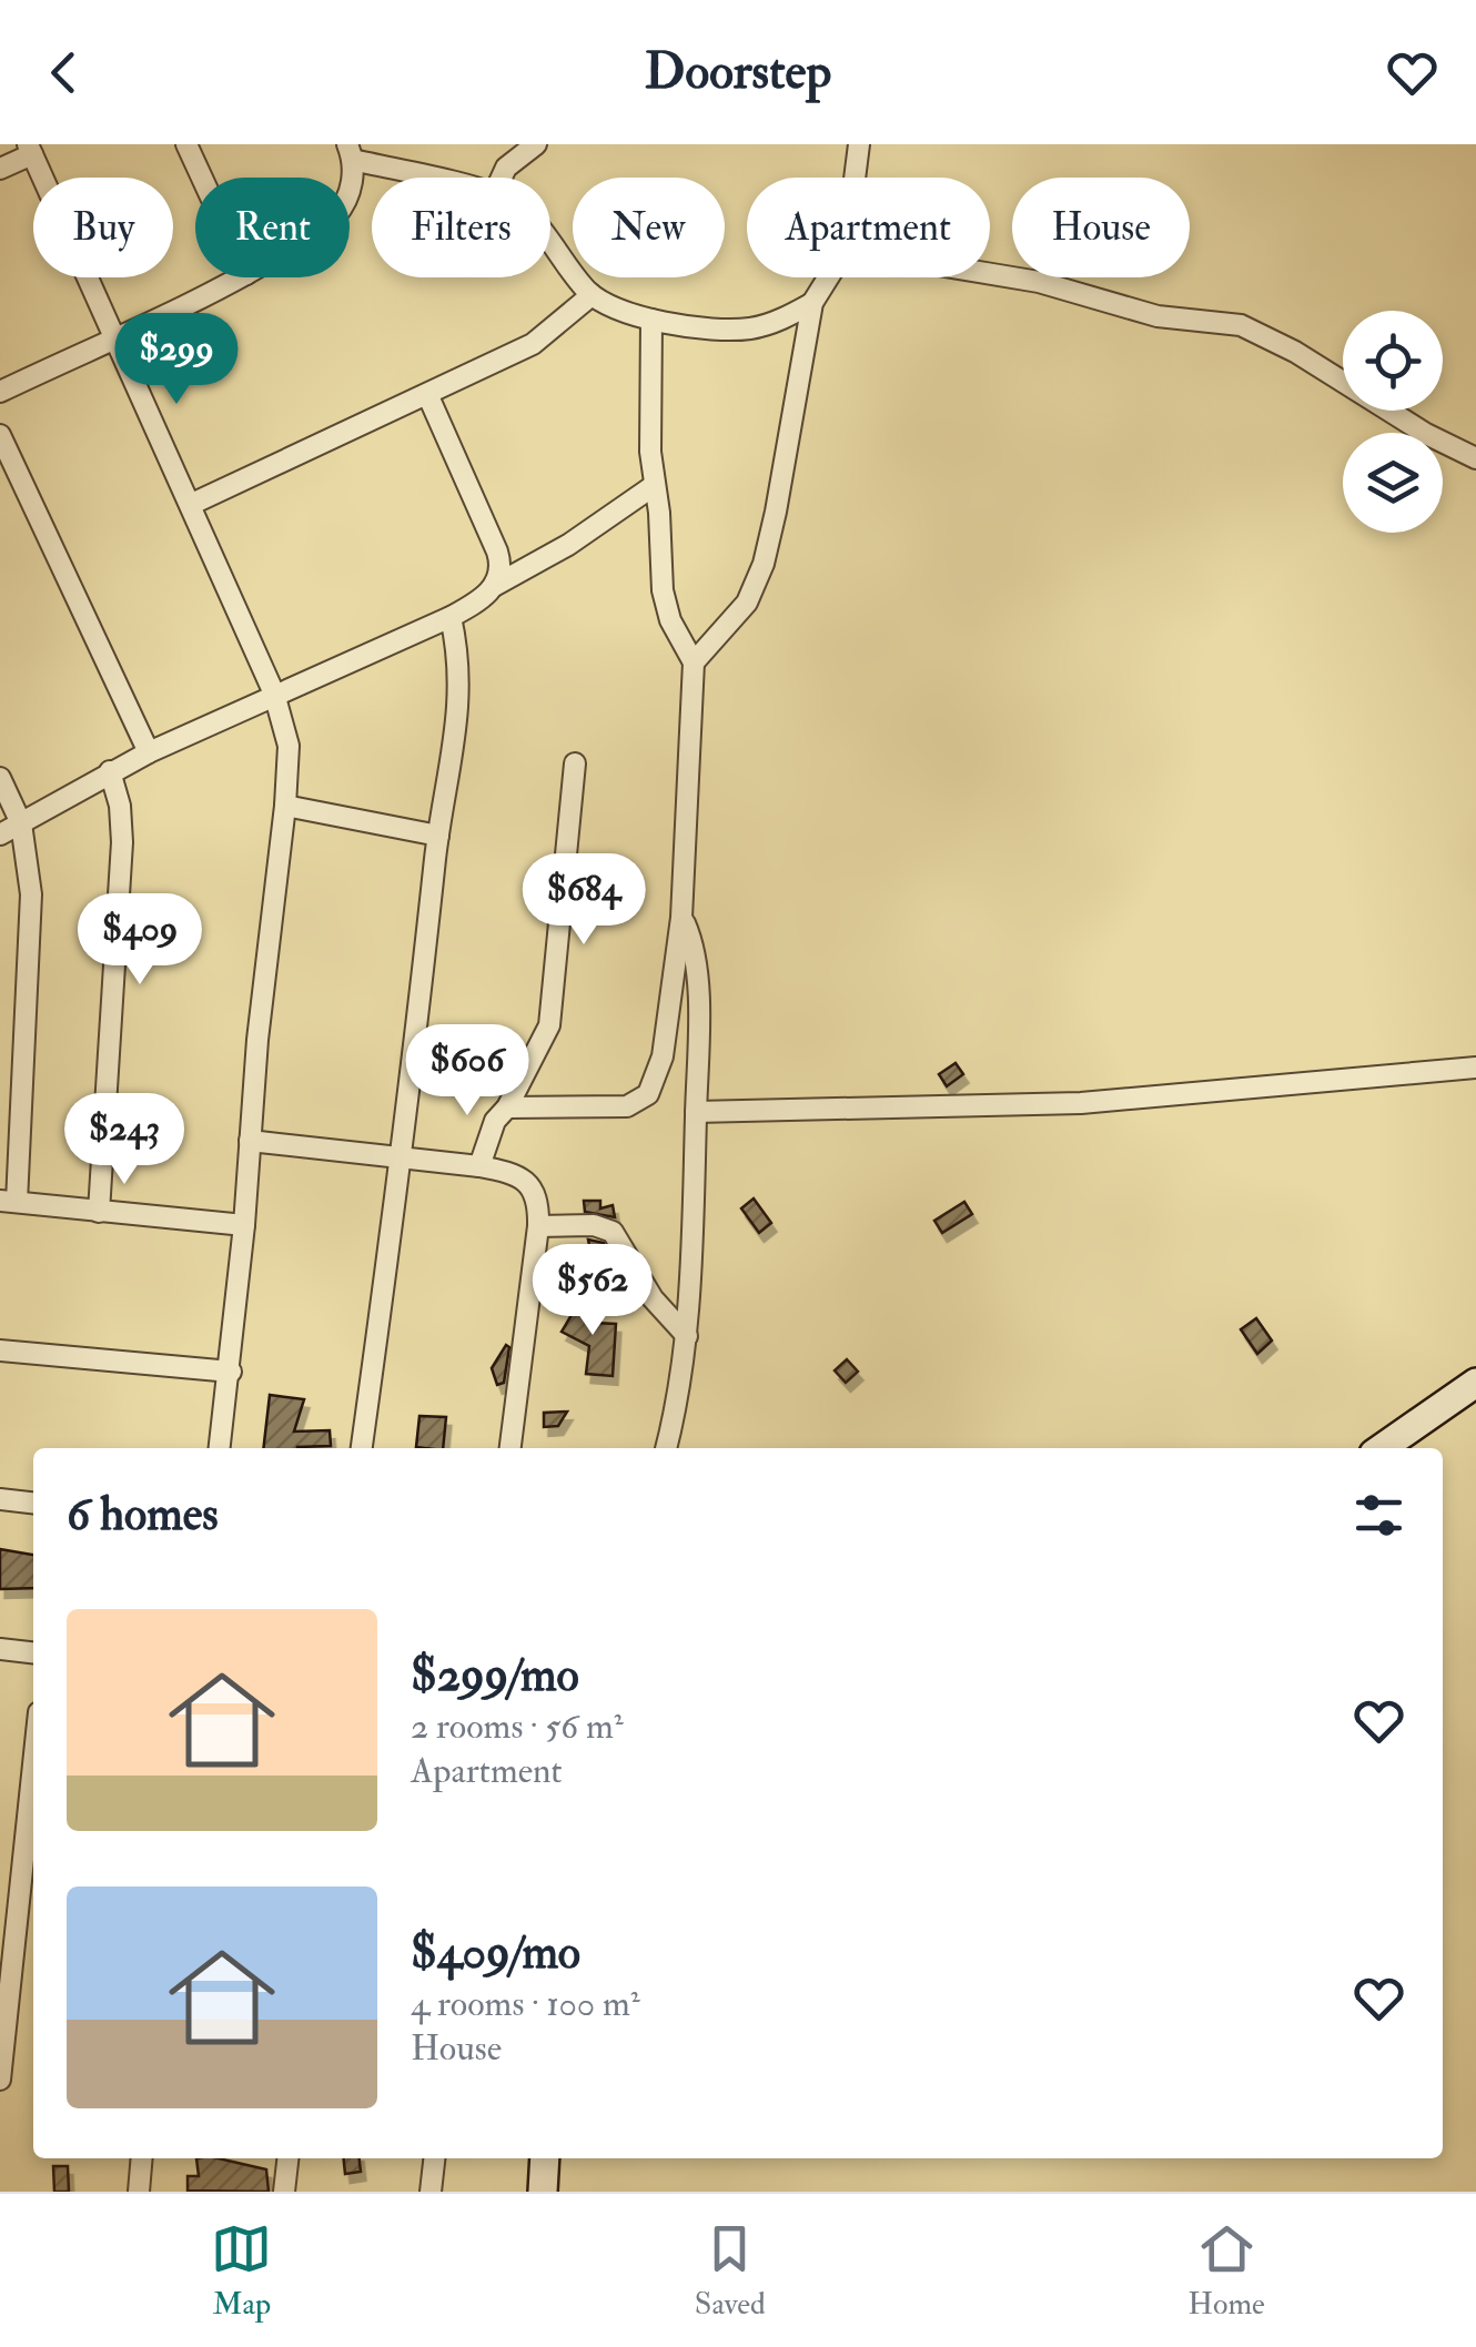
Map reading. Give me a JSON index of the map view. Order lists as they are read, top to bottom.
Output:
{
  "page": {
    "header": "Doorstep",
    "chip": [
      "Buy",
      "Rent",
      "Filters",
      "New",
      "Apartment",
      "House"
    ],
    "price": [
      "$299",
      "$684",
      "$409",
      "$606",
      "$243",
      "$562"
    ],
    "heading": "6 homes",
    "list": [
      {
        "name": "$299/mo",
        "note": "2 rooms · 56 m² · Apartment"
      },
      {
        "name": "$409/mo",
        "note": "4 rooms · 100 m² · House"
      }
    ],
    "tabs": ["Map", "Saved", "Home"]
  }
}
